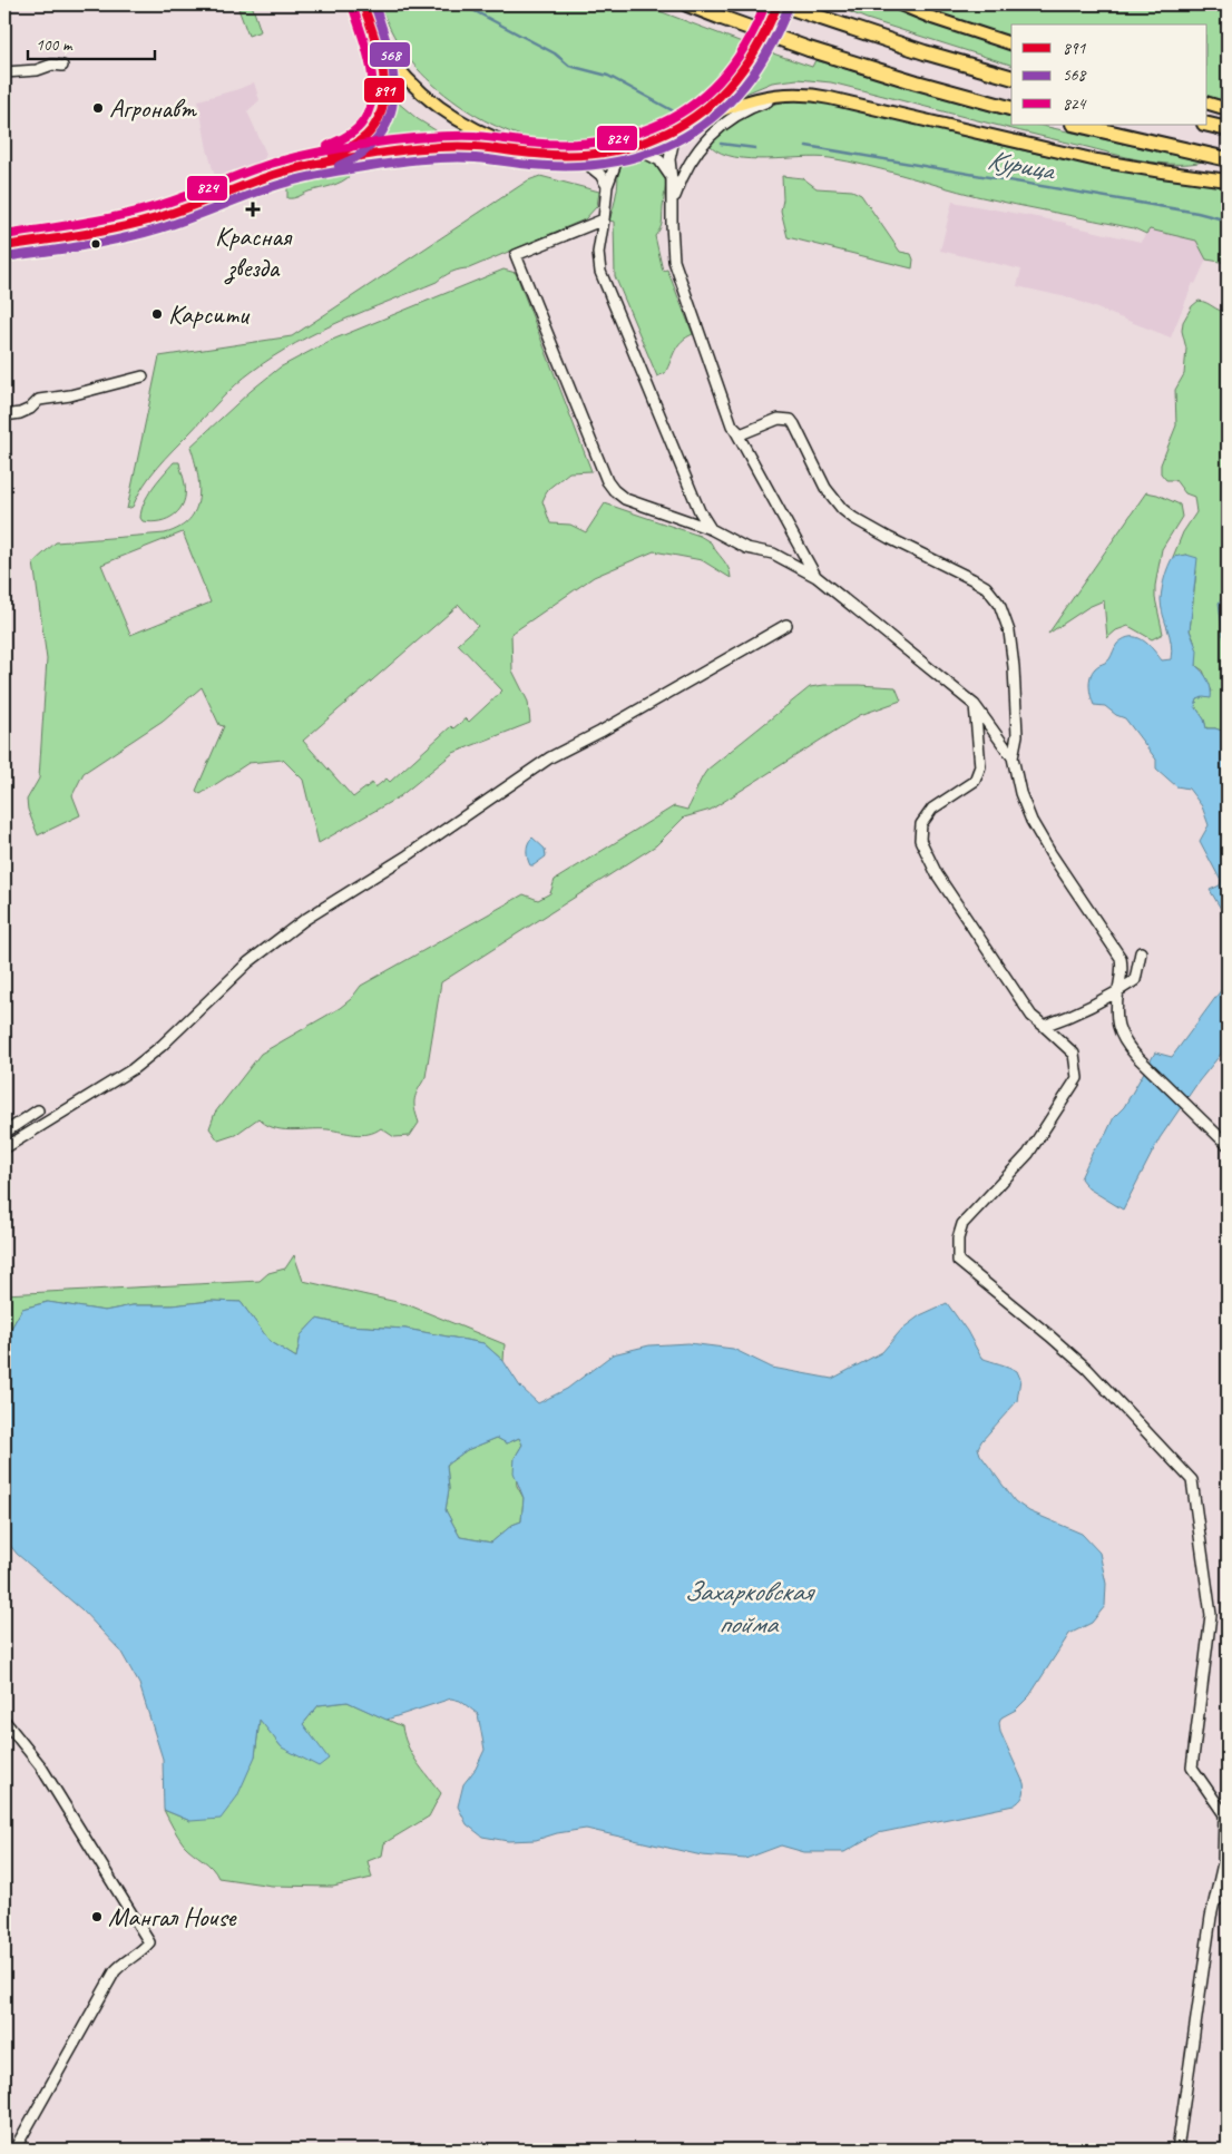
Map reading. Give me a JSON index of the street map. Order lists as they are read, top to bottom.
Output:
{
  "water": ["Курица", "Захарковская пойма"],
  "places": {
    "other": ["Агронавт", "Карсити", "Мангал House"],
    "health": ["Красная звезда"]
  },
  "lines": ["transit line 891", "transit line 568", "transit line 824"],
  "legend": ["891", "568", "824"],
  "scale_bar": "100 m"
}
